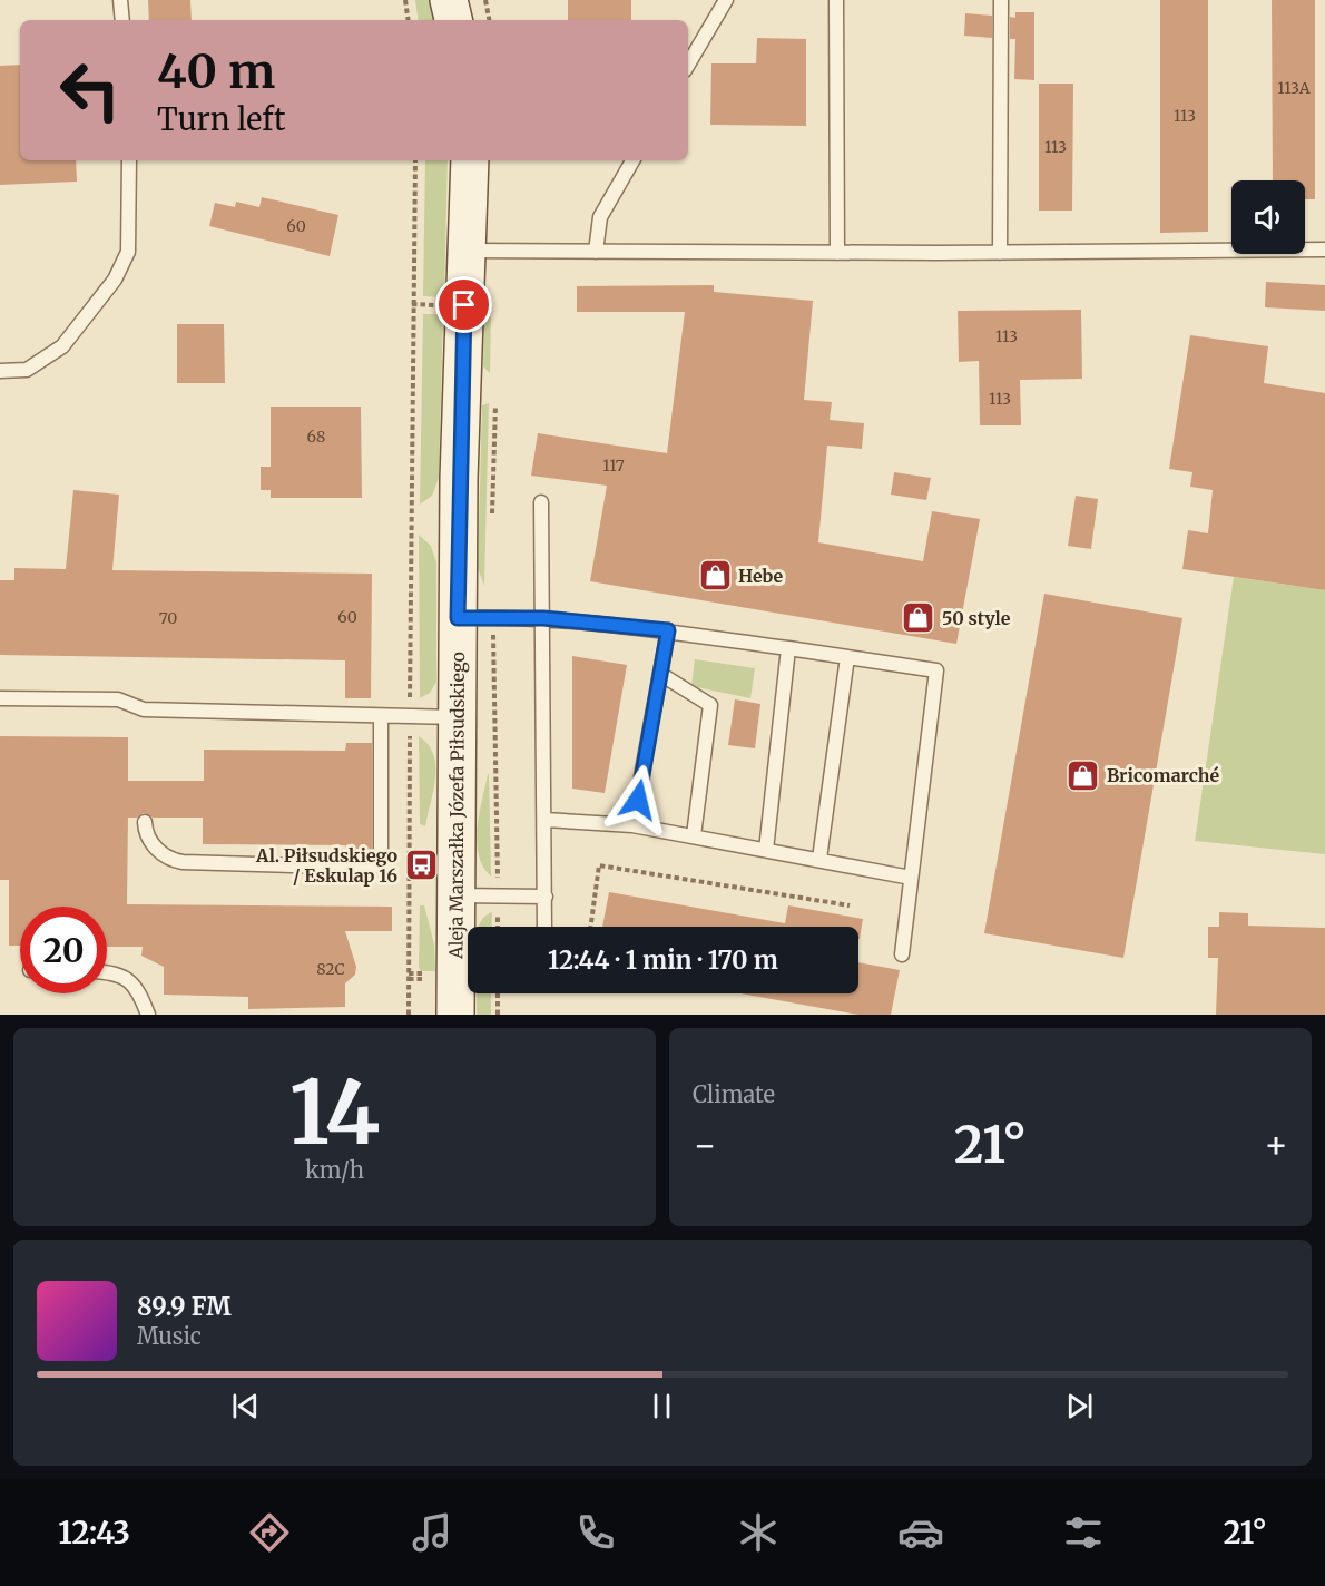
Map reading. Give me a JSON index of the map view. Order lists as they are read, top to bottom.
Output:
{
  "streets": {
    "street": ["Aleja Marszałka Józefa Piłsudskiego"]
  },
  "places": {
    "shop": ["Hebe", "50 style", "Bricomarché"],
    "bus stop": ["Al. Piłsudskiego / Eskulap 16"]
  },
  "house_numbers": [
    "113A",
    "113",
    "113",
    "60",
    "113",
    "113",
    "68",
    "117",
    "60",
    "70",
    "82C"
  ],
  "page": {
    "turn": ["40 m", "Turn left"],
    "limit": "20",
    "trip": "12:44 · 1 min · 170 m",
    "tile": [
      ["14", "km/h"],
      "Climate"
    ],
    "heat": ["−", "21°", "+"],
    "song": ["89.9 FM", "Music"],
    "tabs": ["12:43", "21°"]
  }
}
